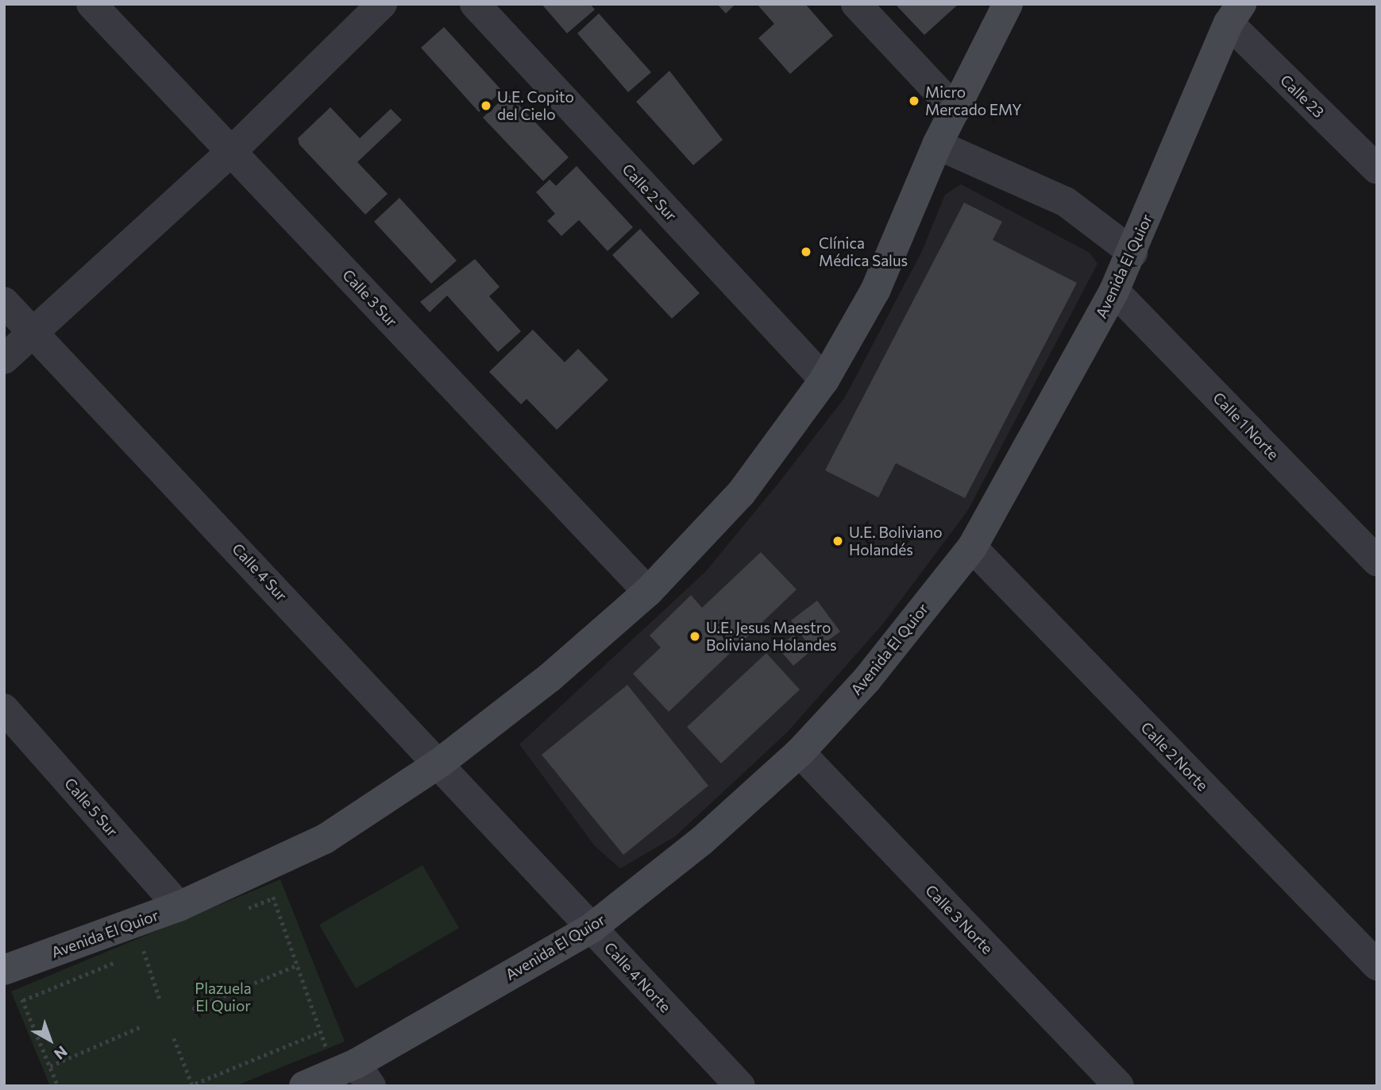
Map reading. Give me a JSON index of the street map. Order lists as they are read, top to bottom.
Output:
{
  "streets": {
    "street": [
      "Calle 23",
      "Calle 2 Sur",
      "Avenida El Quior",
      "Calle 3 Sur",
      "Calle 1 Norte",
      "Calle 4 Sur",
      "Calle 2 Norte",
      "Calle 5 Sur",
      "Calle 3 Norte",
      "Calle 4 Norte"
    ]
  },
  "crossings": [
    ["Calle 23", "Avenida El Quior"],
    ["Calle 2 Sur", "Avenida El Quior"],
    ["Avenida El Quior", "Calle 3 Sur"],
    ["Avenida El Quior", "Calle 1 Norte"],
    ["Avenida El Quior", "Calle 4 Sur"],
    ["Avenida El Quior", "Calle 2 Norte"],
    ["Avenida El Quior", "Calle 5 Sur"],
    ["Avenida El Quior", "Calle 3 Norte"],
    ["Avenida El Quior", "Calle 4 Norte"],
    ["Calle 4 Sur", "Calle 4 Norte"]
  ],
  "parks": ["Plazuela El Quior"],
  "places": [
    "Micro Mercado EMY",
    "U.E. Copito del Cielo",
    "Clínica Médica Salus",
    "U.E. Boliviano Holandés",
    "U.E. Jesus Maestro Boliviano Holandes"
  ],
  "north": "bottom right"
}
